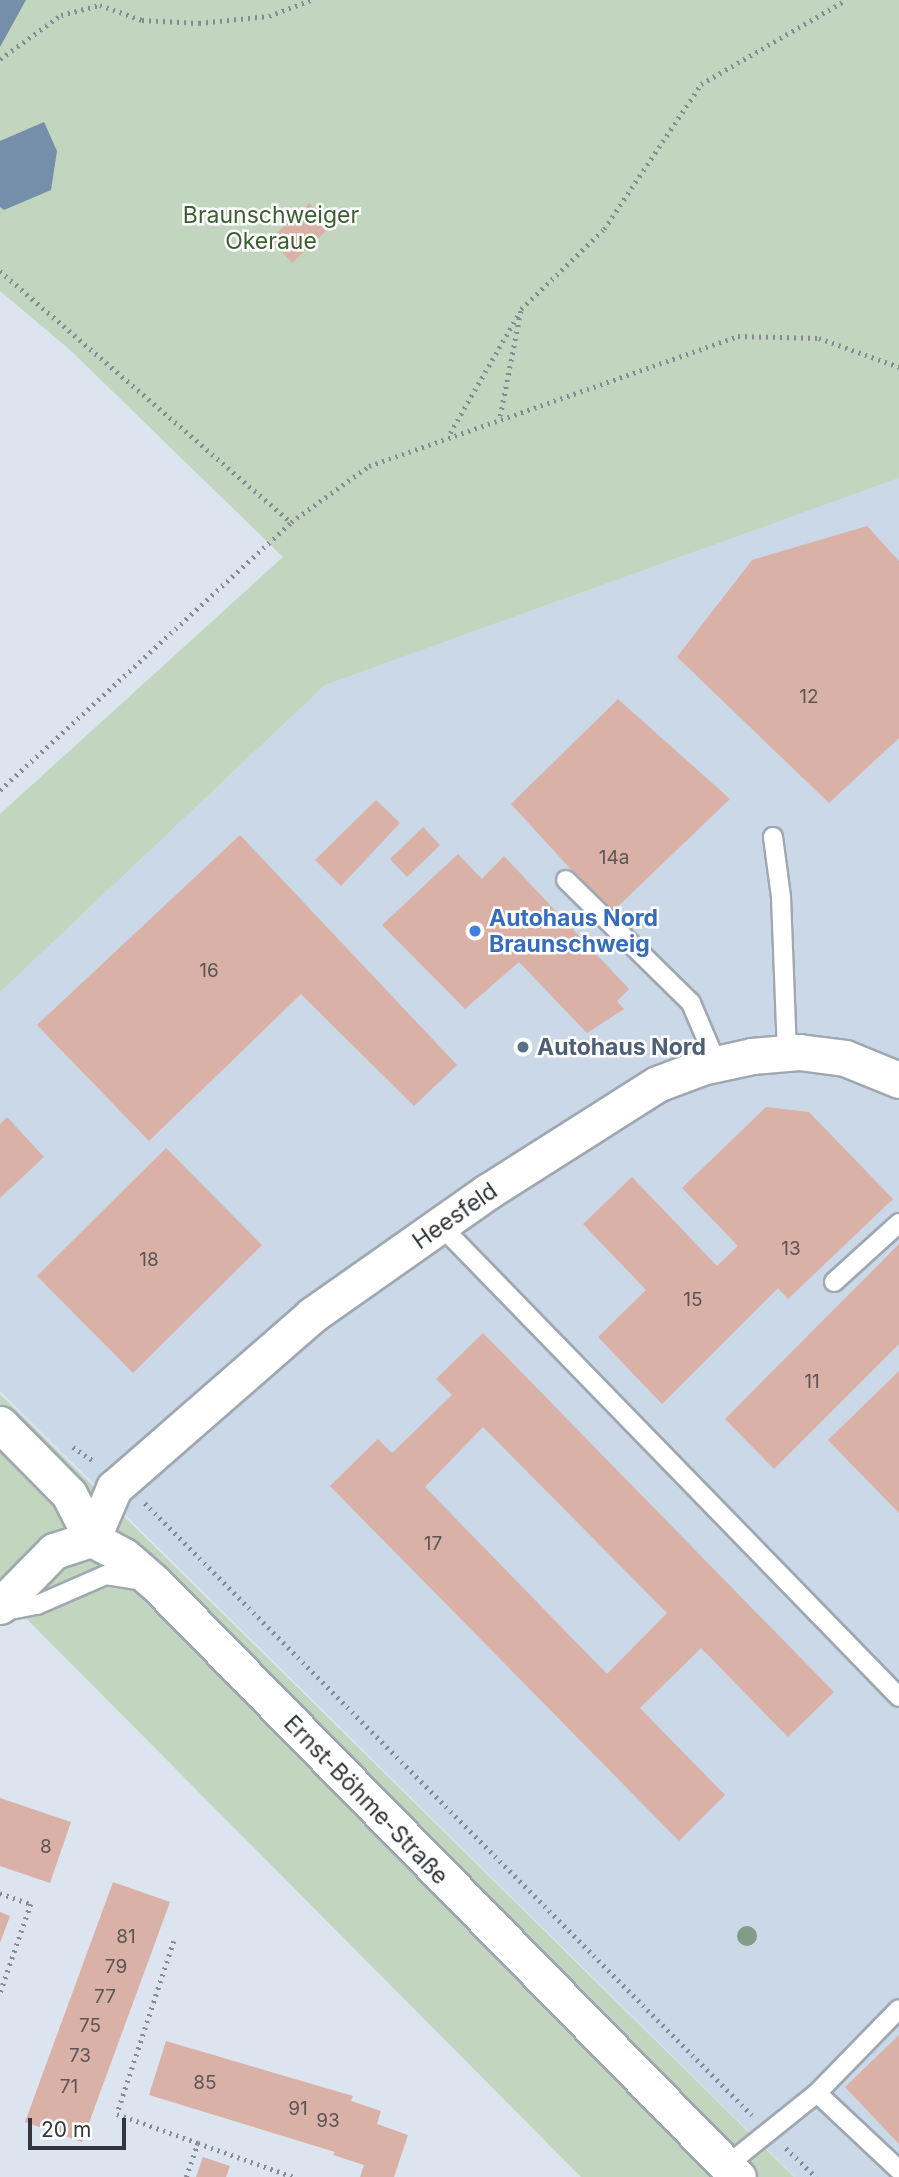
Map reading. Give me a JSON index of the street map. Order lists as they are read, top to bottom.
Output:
{
  "streets": {
    "street": ["Heesfeld", "Ernst-Böhme-Straße"]
  },
  "crossings": [
    ["Heesfeld", "Ernst-Böhme-Straße"]
  ],
  "parks": ["Braunschweiger Okeraue"],
  "places": ["Autohaus Nord Braunschweig", "Autohaus Nord"],
  "house_numbers": [
    "12",
    "14a",
    "16",
    "13",
    "18",
    "15",
    "11",
    "17",
    "8",
    "81",
    "79",
    "77",
    "75",
    "73",
    "85",
    "71",
    "91",
    "93"
  ],
  "scale_bar": "20 m"
}
